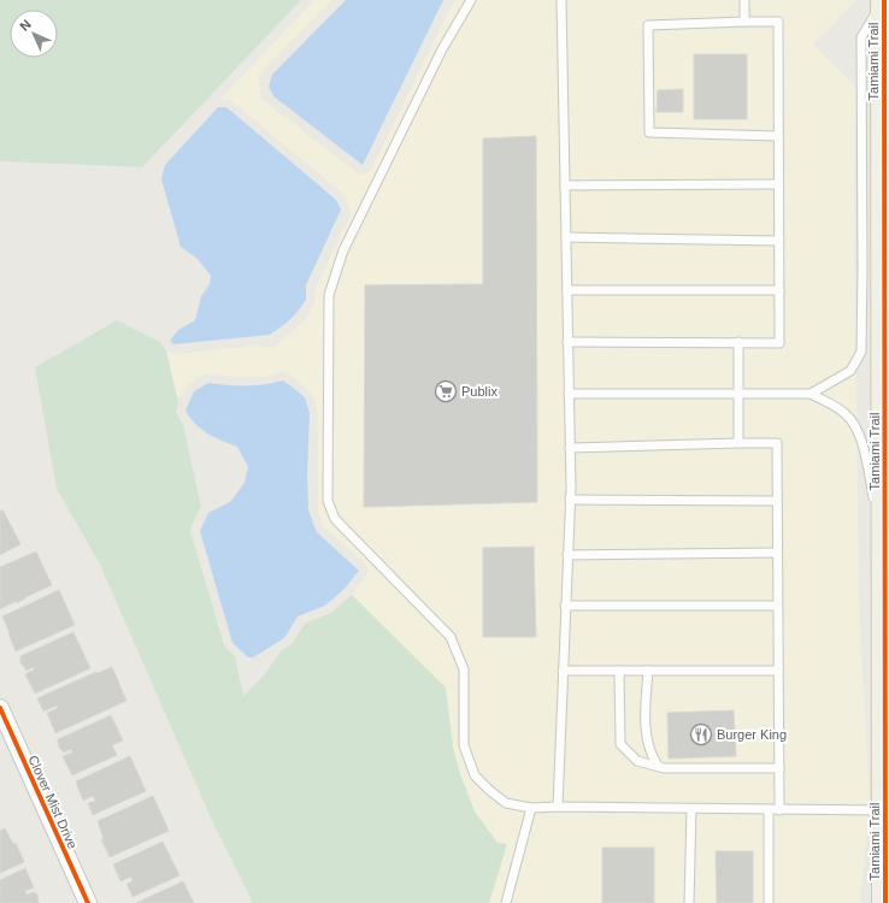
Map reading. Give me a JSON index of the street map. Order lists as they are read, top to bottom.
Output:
{
  "streets": {
    "main road": ["Tamiami Trail"],
    "street": ["Clover Mist Drive"]
  },
  "places": {
    "supermarket": ["Publix"],
    "restaurant": ["Burger King"]
  },
  "north": "top left"
}
